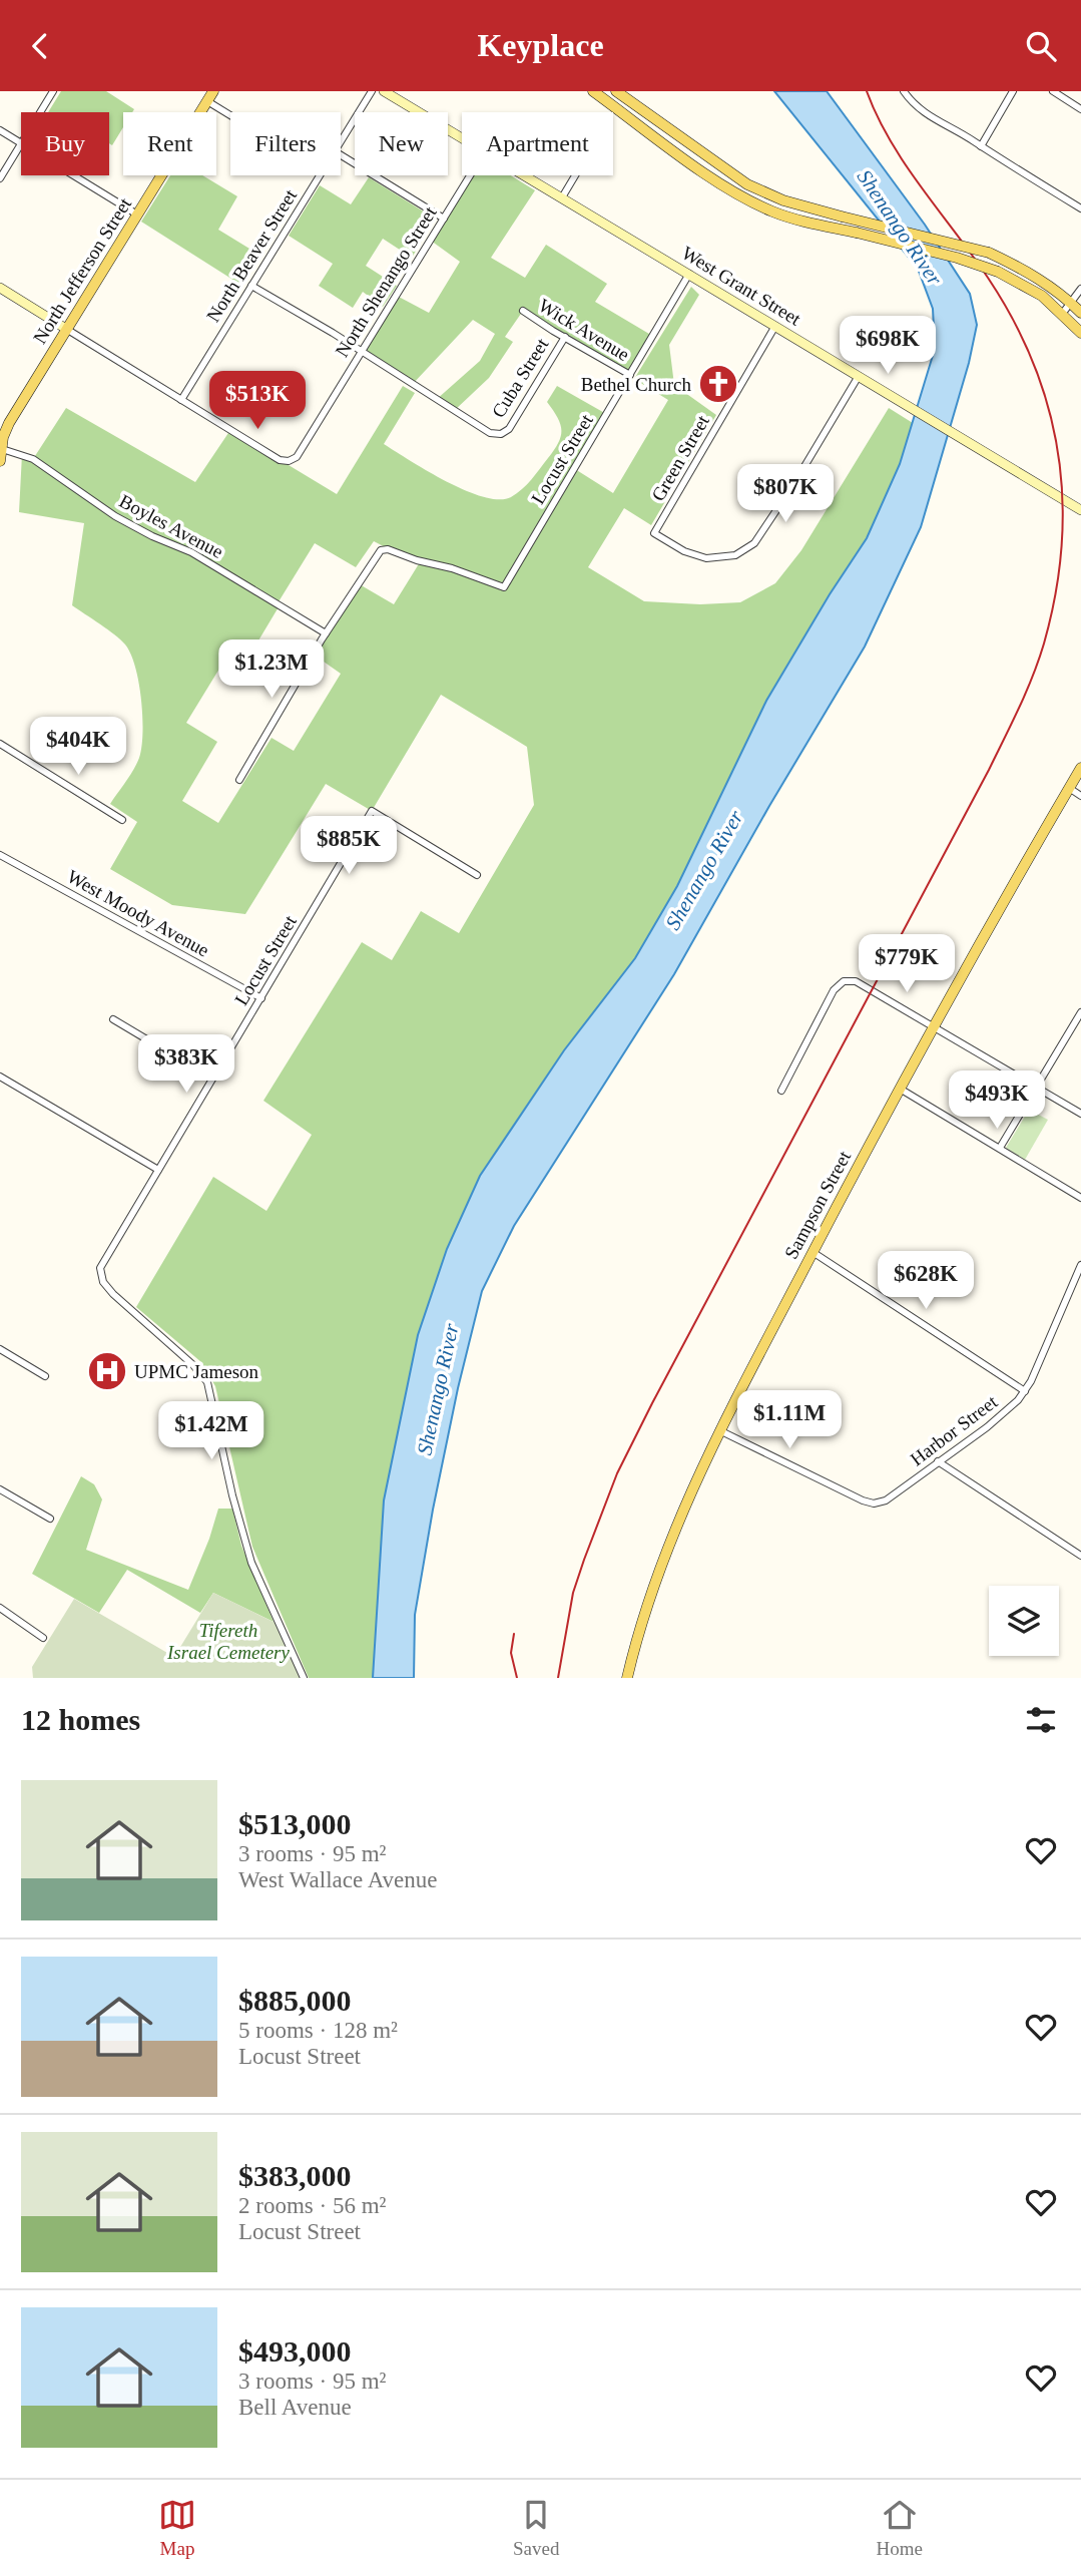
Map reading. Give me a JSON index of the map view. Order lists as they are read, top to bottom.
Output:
{
  "streets": {
    "main road": ["North Jefferson Street", "Sampson Street"],
    "street": [
      "North Beaver Street",
      "North Shenango Street",
      "West Grant Street",
      "Wick Avenue",
      "Cuba Street",
      "Green Street",
      "Locust Street",
      "Boyles Avenue",
      "West Moody Avenue",
      "Harbor Street"
    ]
  },
  "crossings": [
    ["North Beaver Street", "North Shenango Street"],
    ["North Shenango Street", "Cuba Street"],
    ["West Grant Street", "Green Street"],
    ["West Grant Street", "Locust Street"],
    ["Wick Avenue", "Cuba Street"],
    ["Wick Avenue", "Locust Street"],
    ["Locust Street", "Boyles Avenue"],
    ["Locust Street", "West Moody Avenue"],
    ["Sampson Street", "Harbor Street"]
  ],
  "water": ["Shenango River"],
  "parks": ["Tifereth Israel Cemetery"],
  "places": {
    "church": ["Bethel Church"],
    "hospital": ["UPMC Jameson"]
  },
  "page": {
    "header": "Keyplace",
    "chip": [
      "Buy",
      "Rent",
      "Filters",
      "New",
      "Apartment"
    ],
    "price": [
      "$698K",
      "$513K",
      "$807K",
      "$1.23M",
      "$404K",
      "$885K",
      "$779K",
      "$383K",
      "$493K",
      "$628K",
      "$1.11M",
      "$1.42M"
    ],
    "heading": "12 homes",
    "list": [
      {
        "name": "$513,000",
        "note": "3 rooms · 95 m² · West Wallace Avenue"
      },
      {
        "name": "$885,000",
        "note": "5 rooms · 128 m² · Locust Street"
      },
      {
        "name": "$383,000",
        "note": "2 rooms · 56 m² · Locust Street"
      },
      {
        "name": "$493,000",
        "note": "3 rooms · 95 m² · Bell Avenue"
      }
    ],
    "tabs": ["Map", "Saved", "Home"]
  }
}
